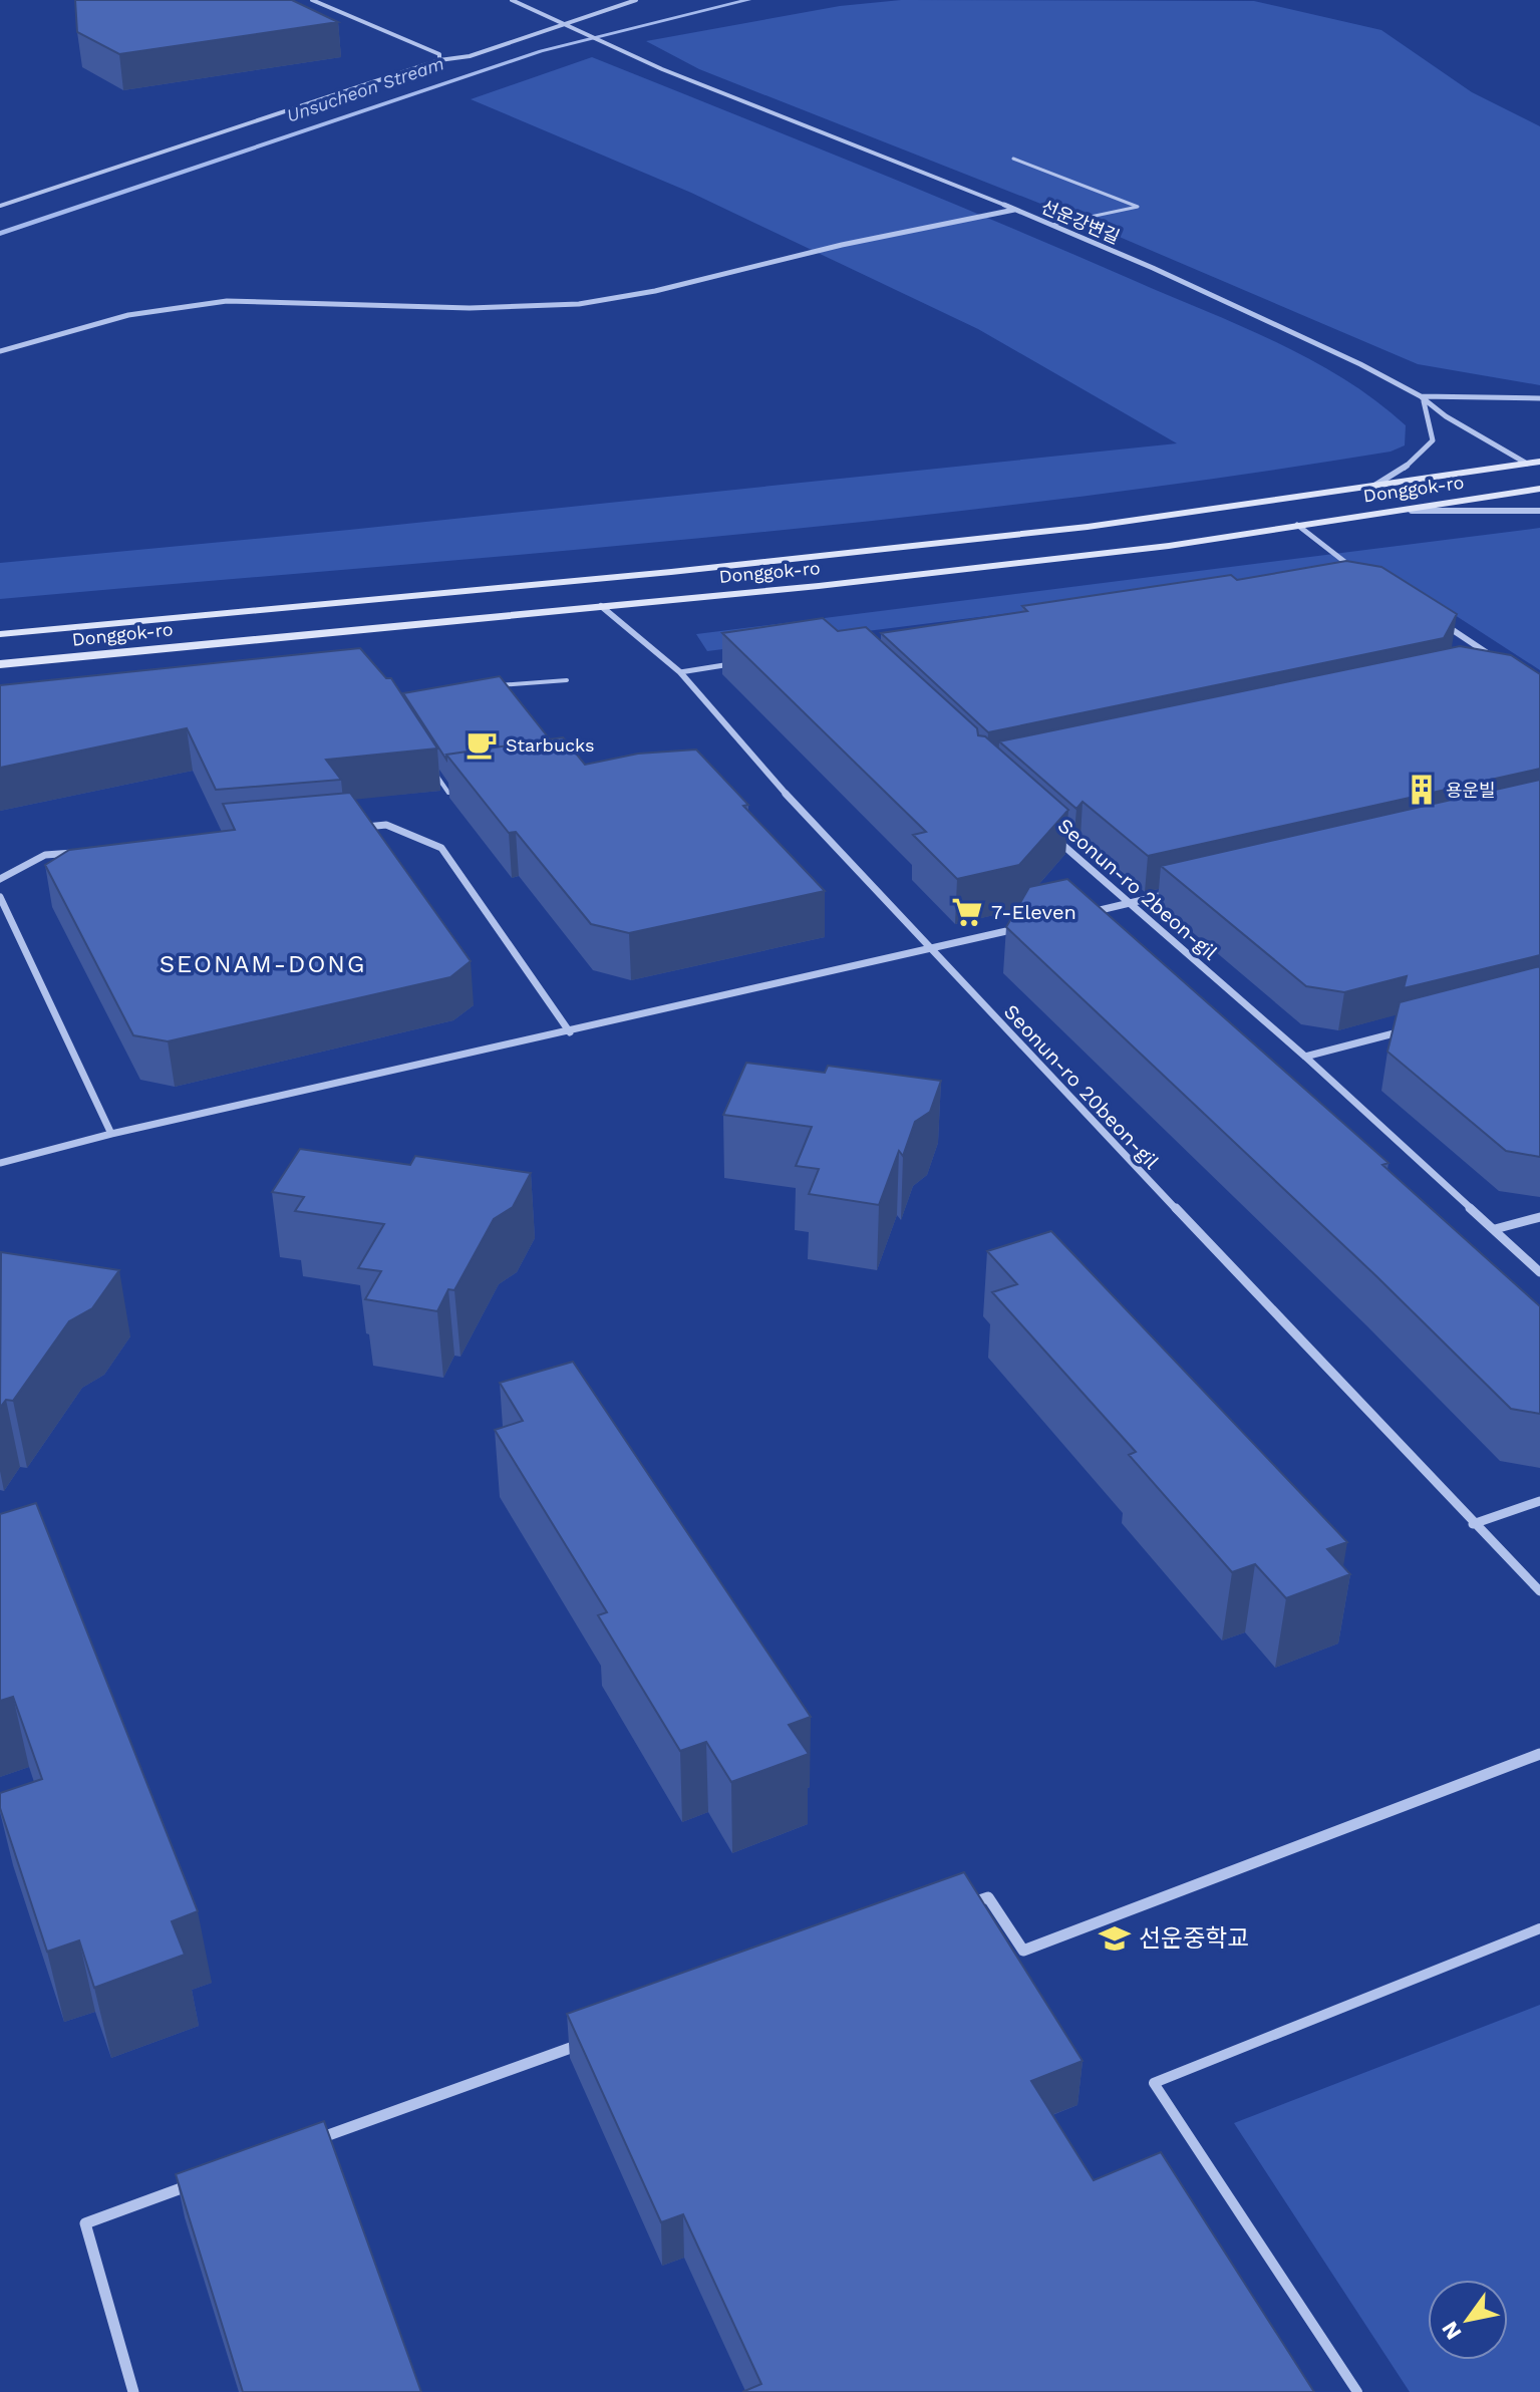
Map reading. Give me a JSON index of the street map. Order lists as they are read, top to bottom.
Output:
{
  "streets": {
    "main road": ["Donggok-ro"],
    "street": ["선운강변길", "Seonun-ro 2beon-gil", "Seonun-ro 20beon-gil"]
  },
  "crossings": [
    ["Donggok-ro", "Seonun-ro 20beon-gil"]
  ],
  "districts": ["SEONAM-DONG"],
  "water": ["Unsucheon Stream"],
  "places": {
    "cafe": ["Starbucks"],
    "building": ["용운빌"],
    "supermarket": ["7-Eleven"],
    "school or university": ["선운중학교"]
  },
  "north": "bottom left"
}
